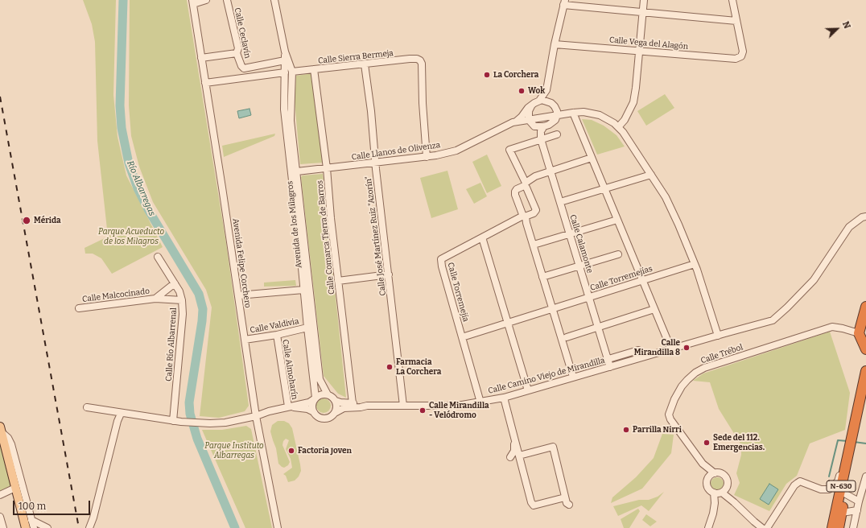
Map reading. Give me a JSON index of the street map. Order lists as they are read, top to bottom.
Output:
{
  "streets": {
    "highway": ["N-630"],
    "street": [
      "Calle Ceclavín",
      "Calle Vega del Alagón",
      "Calle Sierra Bermeja",
      "Calle Llanos de Olivenza",
      "Avenida de los Milagros",
      "Calle José Martínez Ruiz \"Azorín\"",
      "Calle Comarca Tierra de Barros",
      "Calle Calamonte",
      "Avenida Felipe Corchero",
      "Calle Torremejías",
      "Calle Torremejía",
      "Calle Malcocinado",
      "Calle Valdivia",
      "Calle Río Albarrenal",
      "Calle Trébol",
      "Calle Almoharín",
      "Calle Camino Viejo de Mirandilla"
    ]
  },
  "crossings": [
    ["Calle Ceclavín", "Avenida de los Milagros"],
    ["Calle Sierra Bermeja", "Calle Llanos de Olivenza"],
    ["Calle Sierra Bermeja", "Avenida de los Milagros"],
    ["Calle Sierra Bermeja", "Calle José Martínez Ruiz \"Azorín\""],
    ["Calle Sierra Bermeja", "Calle Comarca Tierra de Barros"],
    ["Calle Llanos de Olivenza", "Avenida de los Milagros"],
    ["Calle Llanos de Olivenza", "Calle José Martínez Ruiz \"Azorín\""],
    ["Calle Llanos de Olivenza", "Calle Comarca Tierra de Barros"],
    ["Avenida de los Milagros", "Calle Valdivia"],
    ["Avenida de los Milagros", "Calle Camino Viejo de Mirandilla"],
    ["Calle José Martínez Ruiz \"Azorín\"", "Calle Camino Viejo de Mirandilla"],
    ["Calle Comarca Tierra de Barros", "Calle Camino Viejo de Mirandilla"],
    ["Calle Calamonte", "Calle Torremejías"],
    ["Calle Calamonte", "Calle Camino Viejo de Mirandilla"],
    ["Avenida Felipe Corchero", "Calle Valdivia"],
    ["Calle Torremejía", "Calle Camino Viejo de Mirandilla"],
    ["Calle Malcocinado", "Calle Río Albarrenal"],
    ["Calle Valdivia", "Calle Almoharín"]
  ],
  "water": ["Río Albarregas"],
  "parks": ["Parque Acueducto de los Milagros", "Parque Instituto Albarregas"],
  "places": [
    "La Corchera",
    "Wok",
    "Mérida",
    "Calle Mirandilla 8",
    "Farmacia La Corchera",
    "Calle Mirandilla - Velódromo",
    "Parrilla Nirri",
    "Sede del 112. Emergencias.",
    "Factoria Joven"
  ],
  "scale_bar": "100 m",
  "north": "top right"
}
